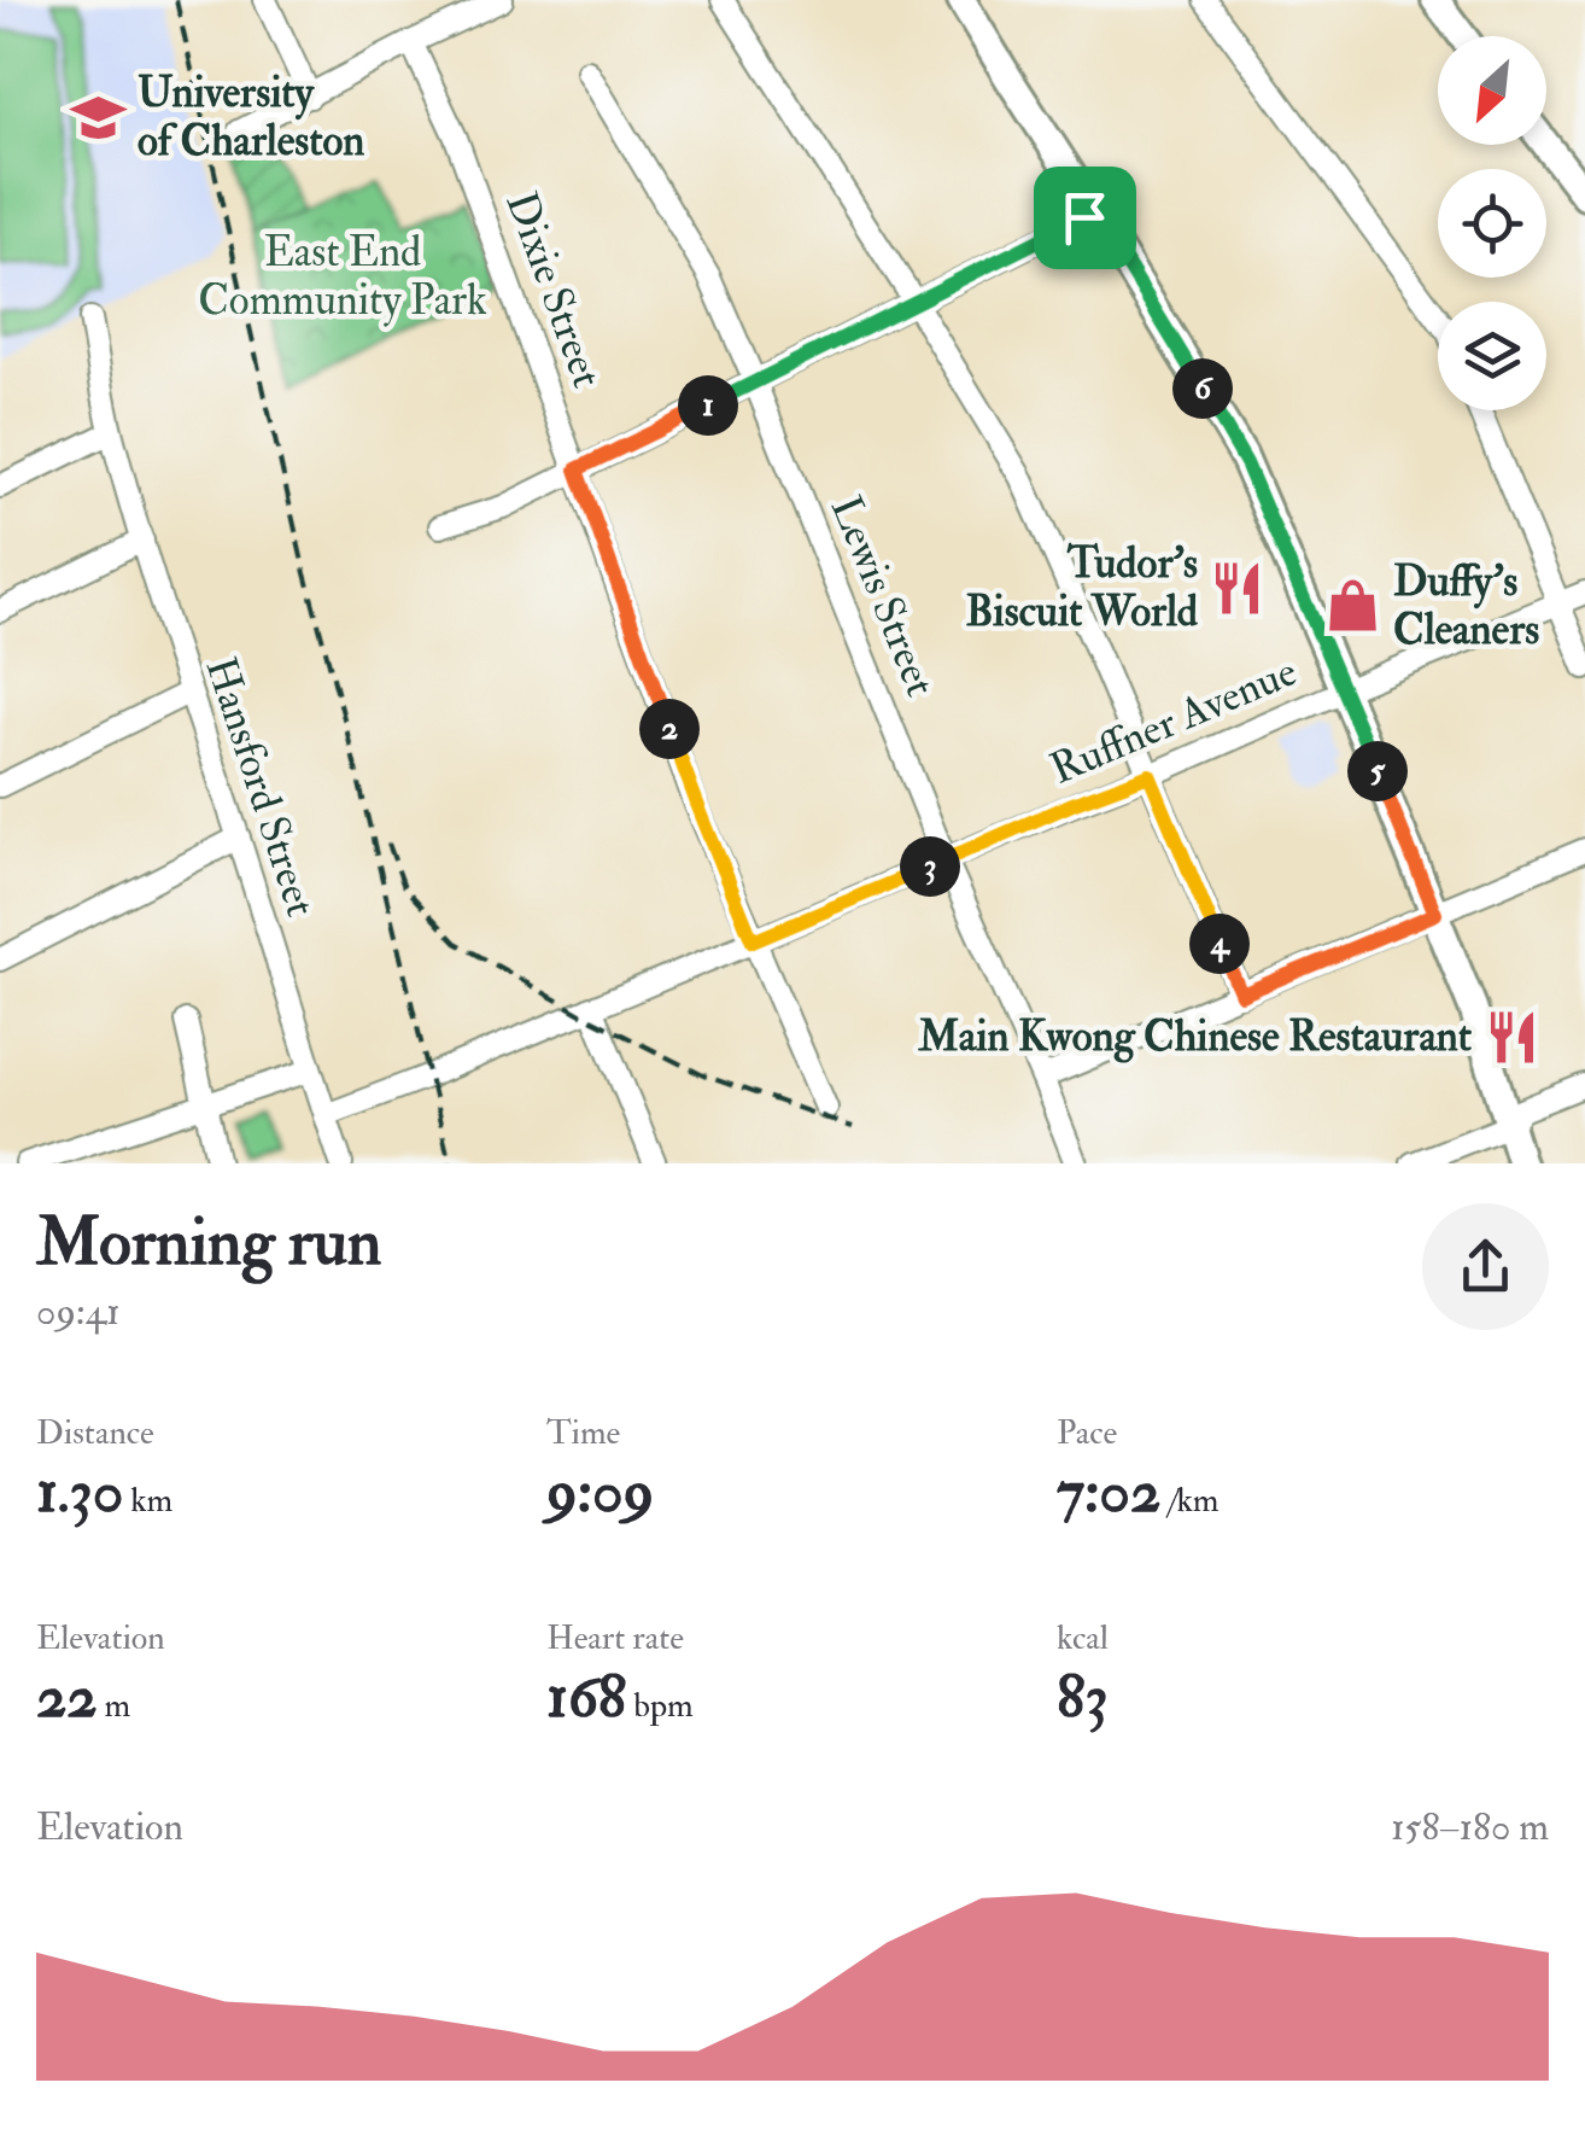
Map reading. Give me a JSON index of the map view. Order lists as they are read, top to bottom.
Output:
{
  "streets": {
    "street": [
      "Dixie Street",
      "Lewis Street",
      "Ruffner Avenue",
      "Hansford Street"
    ]
  },
  "crossings": [
    ["Dixie Street", "Ruffner Avenue"],
    ["Lewis Street", "Ruffner Avenue"],
    ["Ruffner Avenue", "Hansford Street"]
  ],
  "parks": ["East End Community Park"],
  "places": {
    "school or university": ["University of Charleston"],
    "restaurant": ["Tudor's Biscuit World", "Main Kwong Chinese Restaurant"],
    "shop": ["Duffy's Cleaners"]
  },
  "north": "bottom left",
  "page": {
    "pins": [
      "6",
      "1",
      "2",
      "5",
      "3",
      "4"
    ],
    "heading": ["Morning run", "09:41"],
    "stats": [
      ["Distance", "1.30 km"],
      ["Time", "9:09"],
      ["Pace", "7:02 /km"],
      ["Elevation", "22 m"],
      ["Heart rate", "168 bpm"],
      ["kcal", "83"]
    ],
    "chart": ["Elevation", "158–180 m"]
  }
}
